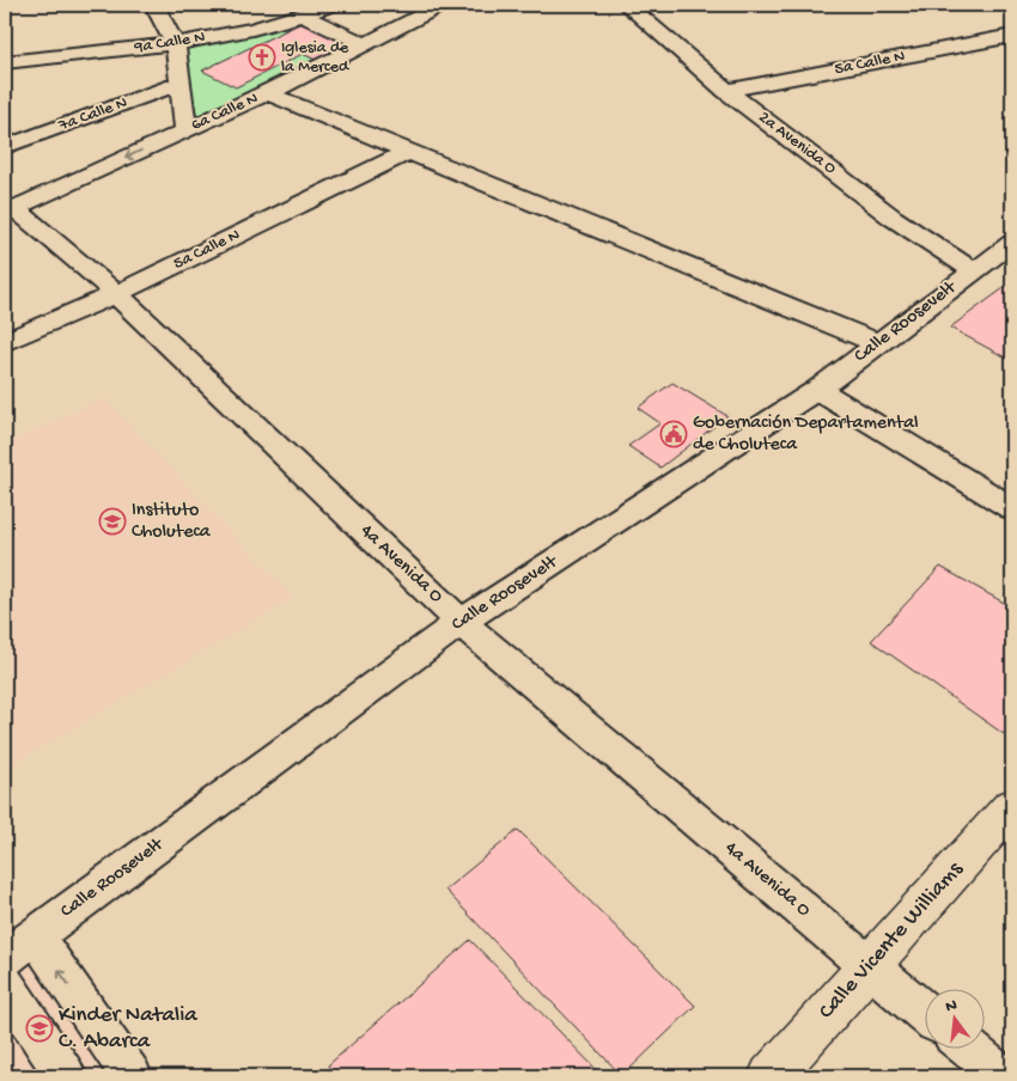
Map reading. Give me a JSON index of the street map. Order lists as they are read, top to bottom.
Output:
{
  "streets": {
    "main road": ["Calle Vicente Williams"],
    "street": [
      "9a Calle N",
      "5a Calle N",
      "6a Calle N",
      "7a Calle N",
      "2a Avenida O",
      "Calle Roosevelt",
      "4a Avenida O"
    ]
  },
  "crossings": [
    ["5a Calle N", "2a Avenida O"],
    ["5a Calle N", "4a Avenida O"],
    ["6a Calle N", "4a Avenida O"],
    ["2a Avenida O", "Calle Roosevelt"],
    ["Calle Roosevelt", "4a Avenida O"],
    ["4a Avenida O", "Calle Vicente Williams"]
  ],
  "one_way": ["6a Calle N"],
  "places": {
    "church": ["Iglesia de la Merced"],
    "public building": ["Gobernación Departamental de Choluteca"],
    "school or university": ["Instituto Choluteca", "Kinder Natalia C. Abarca"]
  },
  "north": "top"
}
